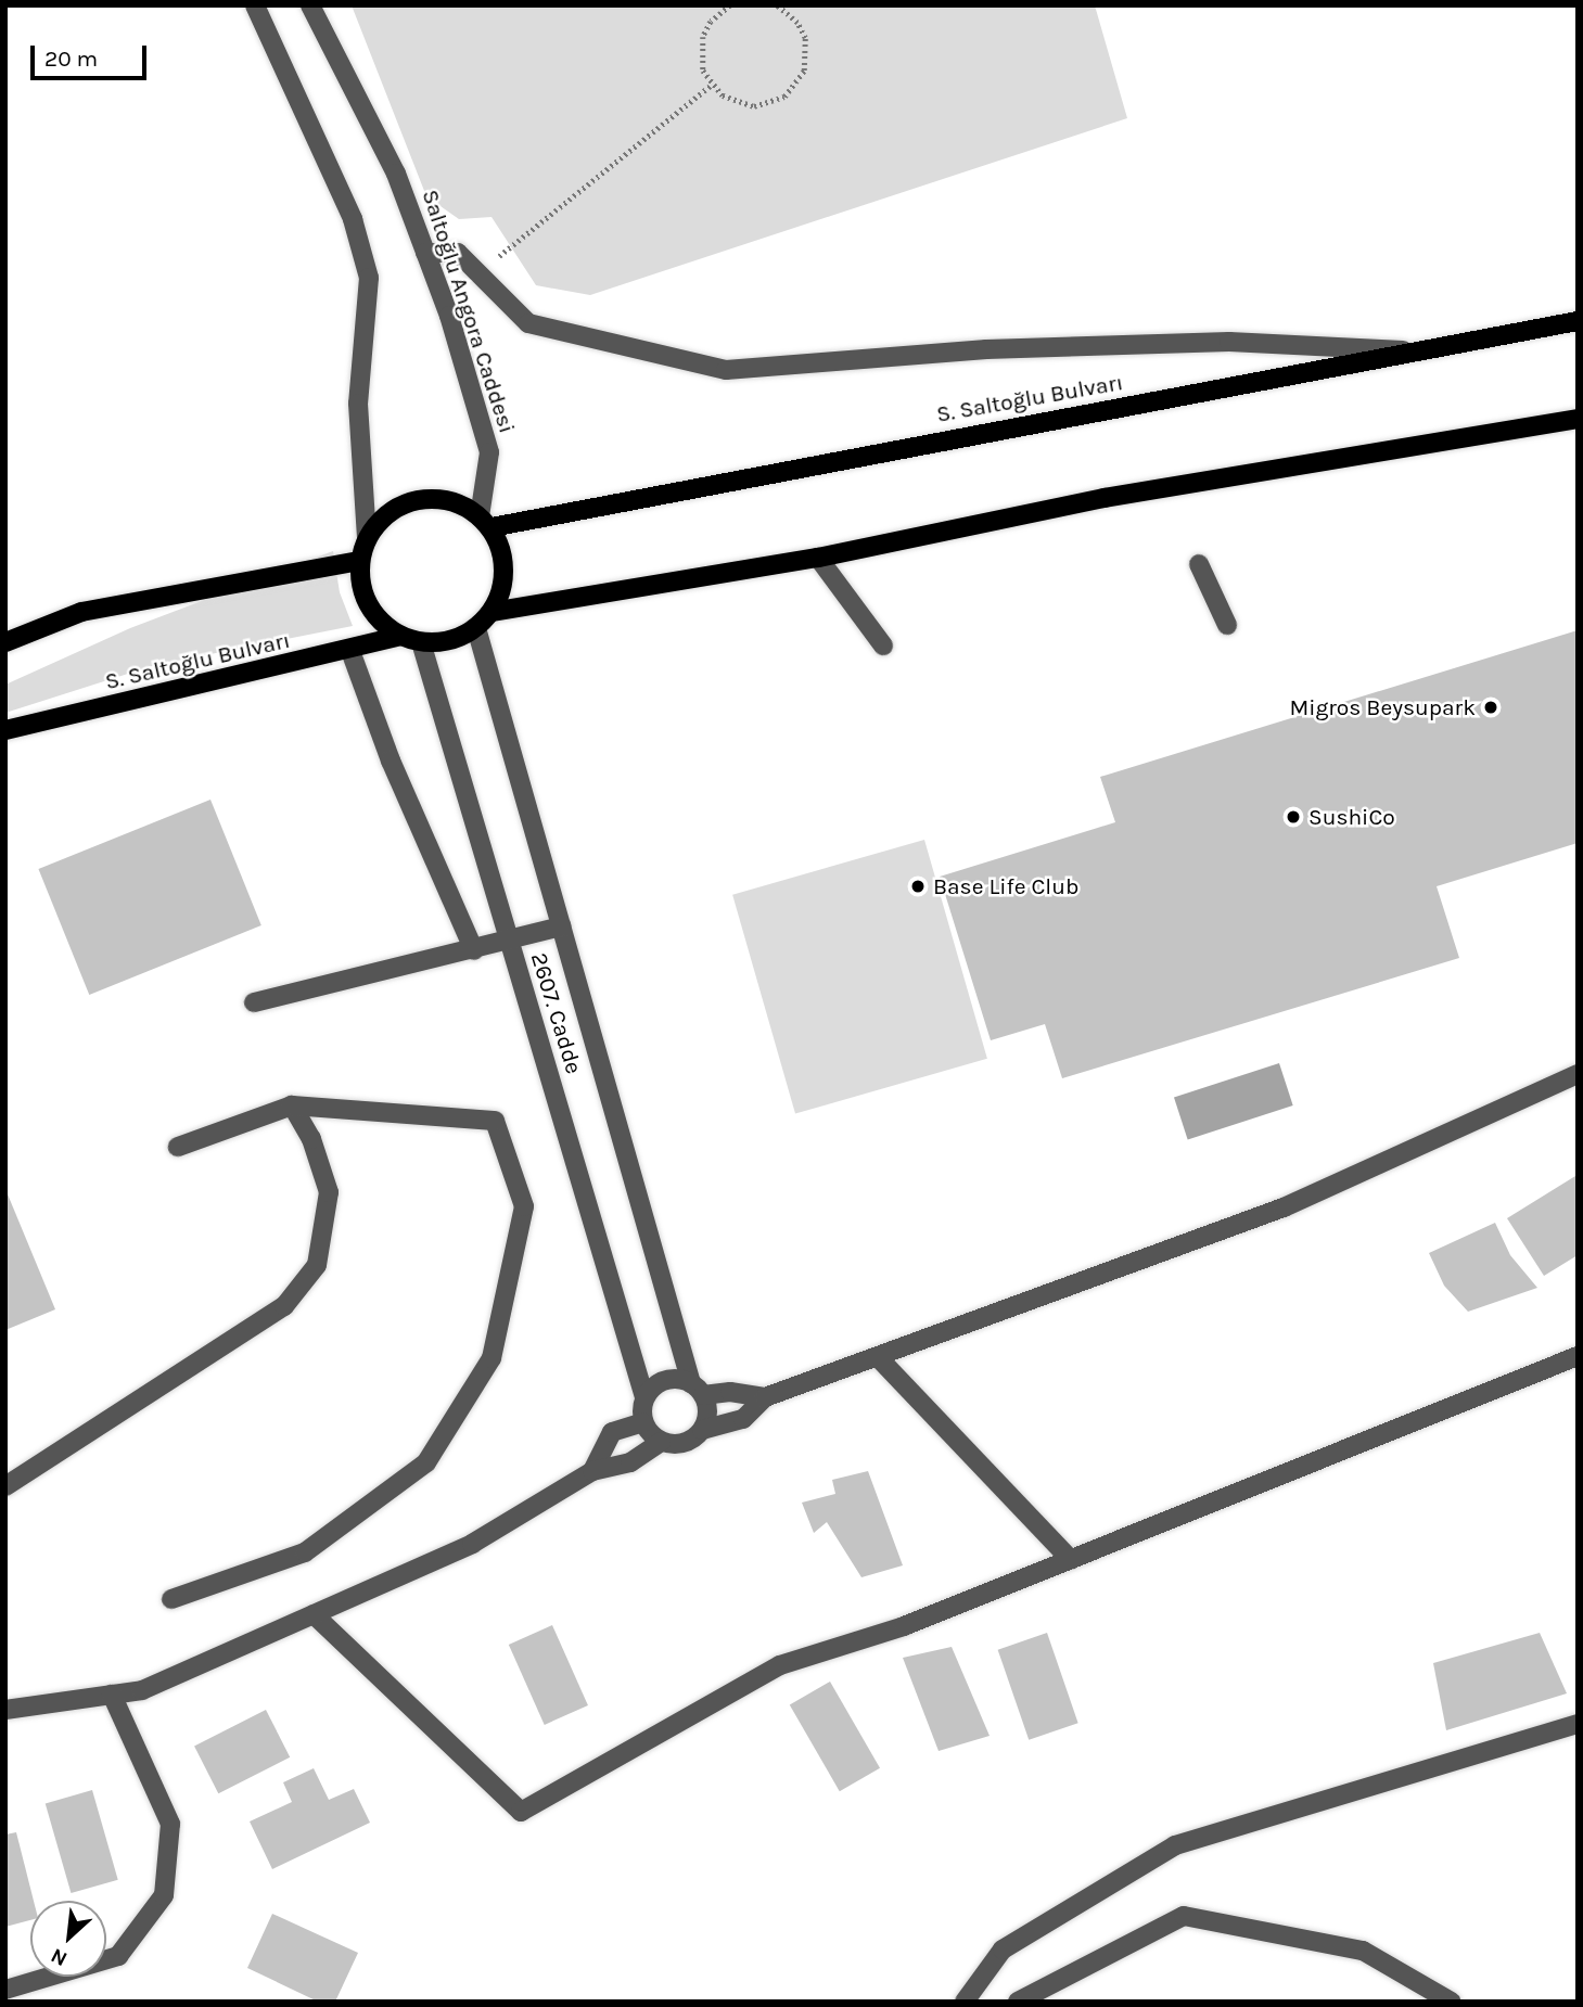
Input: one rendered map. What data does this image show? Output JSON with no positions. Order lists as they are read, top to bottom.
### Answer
{
  "streets": {
    "main road": ["S. Saltoğlu Bulvarı"],
    "street": ["Saltoğlu Angora Caddesi", "2607. Cadde"]
  },
  "crossings": [
    ["Saltoğlu Angora Caddesi", "S. Saltoğlu Bulvarı"],
    ["Saltoğlu Angora Caddesi", "2607. Cadde"],
    ["S. Saltoğlu Bulvarı", "2607. Cadde"]
  ],
  "places": ["Migros Beysupark", "SushiCo", "Base Life Club"],
  "scale_bar": "20 m",
  "north": "bottom left"
}
